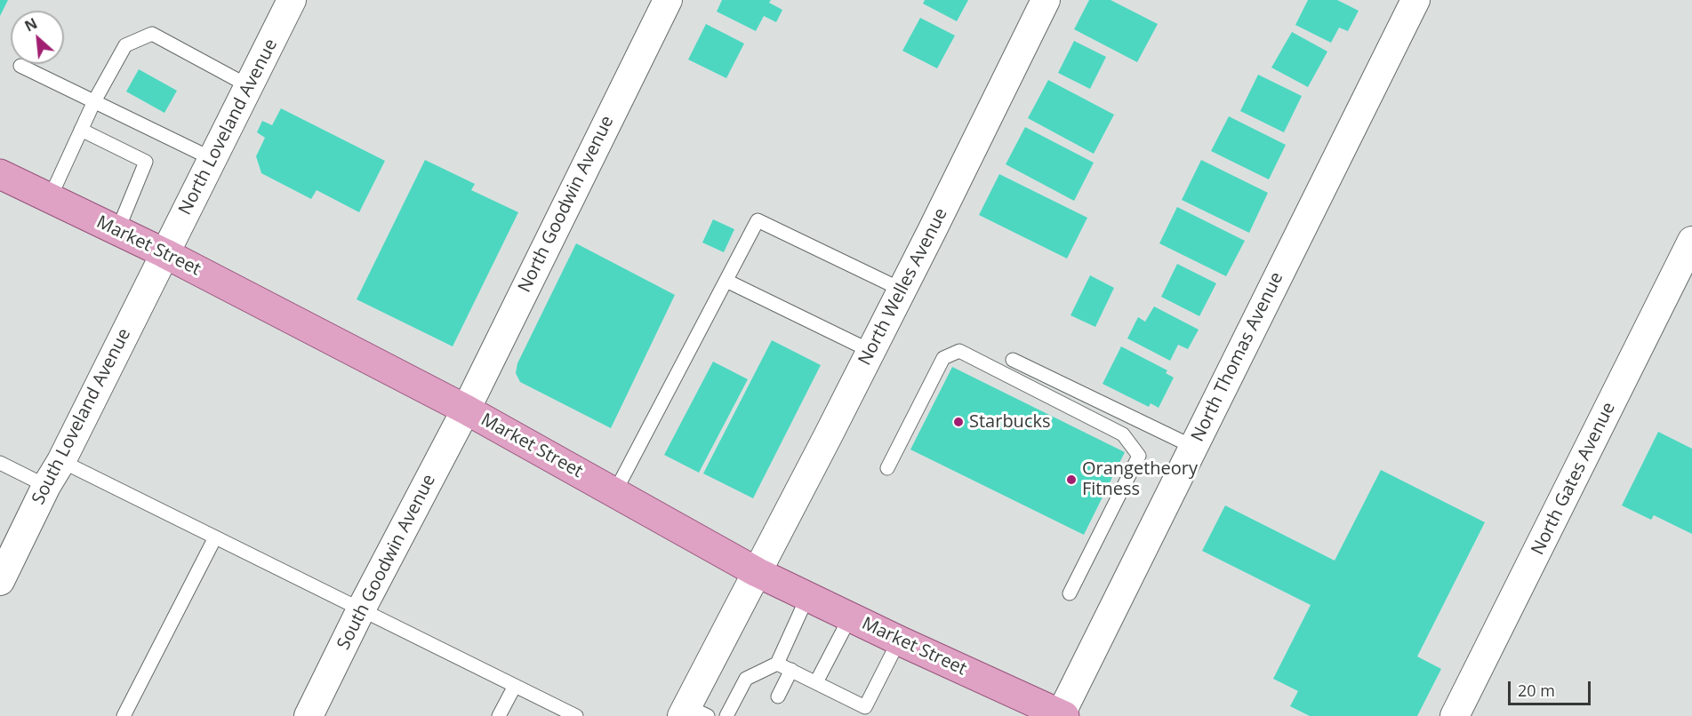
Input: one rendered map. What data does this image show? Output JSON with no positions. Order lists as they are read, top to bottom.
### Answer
{
  "streets": {
    "main road": ["Market Street"],
    "street": [
      "North Loveland Avenue",
      "North Goodwin Avenue",
      "North Welles Avenue",
      "North Thomas Avenue",
      "South Loveland Avenue",
      "North Gates Avenue",
      "South Goodwin Avenue"
    ]
  },
  "crossings": [
    ["North Loveland Avenue", "Market Street"],
    ["North Loveland Avenue", "South Loveland Avenue"],
    ["North Goodwin Avenue", "Market Street"],
    ["North Goodwin Avenue", "South Goodwin Avenue"],
    ["Market Street", "North Welles Avenue"],
    ["Market Street", "North Thomas Avenue"],
    ["Market Street", "South Loveland Avenue"],
    ["Market Street", "South Goodwin Avenue"]
  ],
  "places": ["Starbucks", "Orangetheory Fitness"],
  "scale_bar": "20 m",
  "north": "top left"
}
